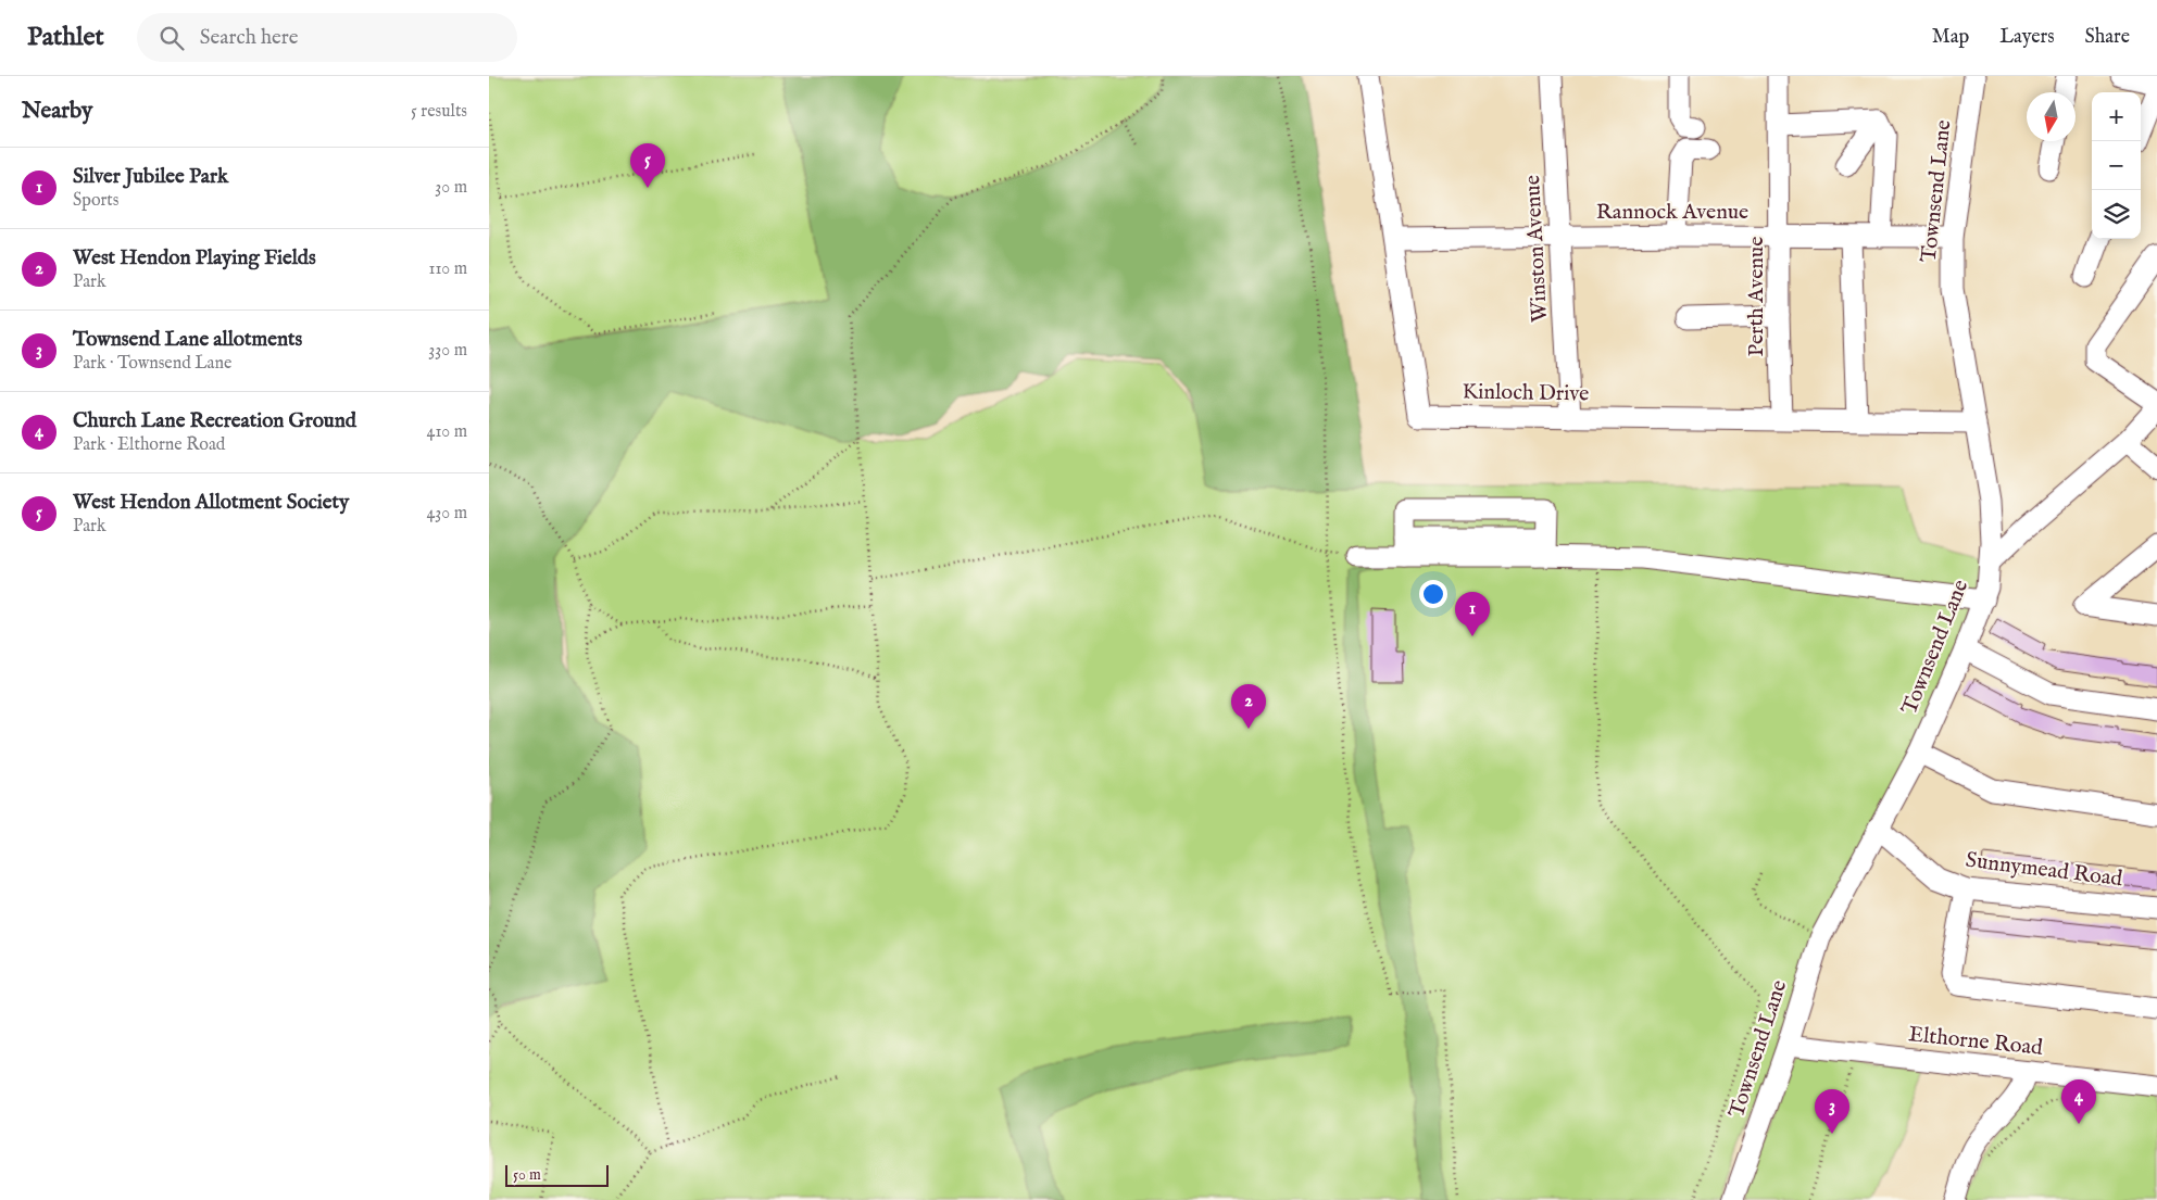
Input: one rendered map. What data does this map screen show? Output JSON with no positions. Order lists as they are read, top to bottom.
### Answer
{
  "streets": {
    "street": [
      "Townsend Lane",
      "Rannock Avenue",
      "Winston Avenue",
      "Perth Avenue",
      "Kinloch Drive",
      "Sunnymead Road",
      "Elthorne Road"
    ]
  },
  "crossings": [
    ["Townsend Lane", "Rannock Avenue"],
    ["Townsend Lane", "Kinloch Drive"],
    ["Townsend Lane", "Sunnymead Road"],
    ["Townsend Lane", "Elthorne Road"],
    ["Rannock Avenue", "Winston Avenue"],
    ["Rannock Avenue", "Perth Avenue"],
    ["Rannock Avenue", "Kinloch Drive"],
    ["Winston Avenue", "Kinloch Drive"],
    ["Perth Avenue", "Kinloch Drive"]
  ],
  "scale_bar": "50 m",
  "north": "bottom",
  "page": {
    "header": "Pathlet",
    "search": "Search here",
    "nav": ["Map", "Layers", "Share"],
    "heading": ["Nearby", "5 results"],
    "map_buttons": ["+", "−"],
    "pins": [
      "5",
      "1",
      "2",
      "4",
      "3"
    ],
    "list": [
      {
        "mark": "1",
        "name": "Silver Jubilee Park",
        "note": "Sports",
        "value": "30 m"
      },
      {
        "mark": "2",
        "name": "West Hendon Playing Fields",
        "note": "Park",
        "value": "110 m"
      },
      {
        "mark": "3",
        "name": "Townsend Lane allotments",
        "note": "Park · Townsend Lane",
        "value": "330 m"
      },
      {
        "mark": "4",
        "name": "Church Lane Recreation Ground",
        "note": "Park · Elthorne Road",
        "value": "410 m"
      },
      {
        "mark": "5",
        "name": "West Hendon Allotment Society",
        "note": "Park",
        "value": "430 m"
      }
    ],
    "scale": "50 m"
  }
}
